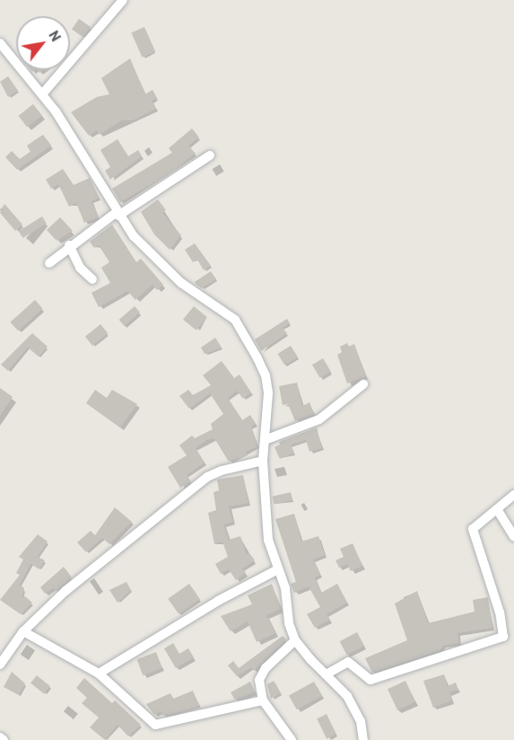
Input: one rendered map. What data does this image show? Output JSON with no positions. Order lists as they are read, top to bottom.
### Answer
{
  "north": "top right"
}
